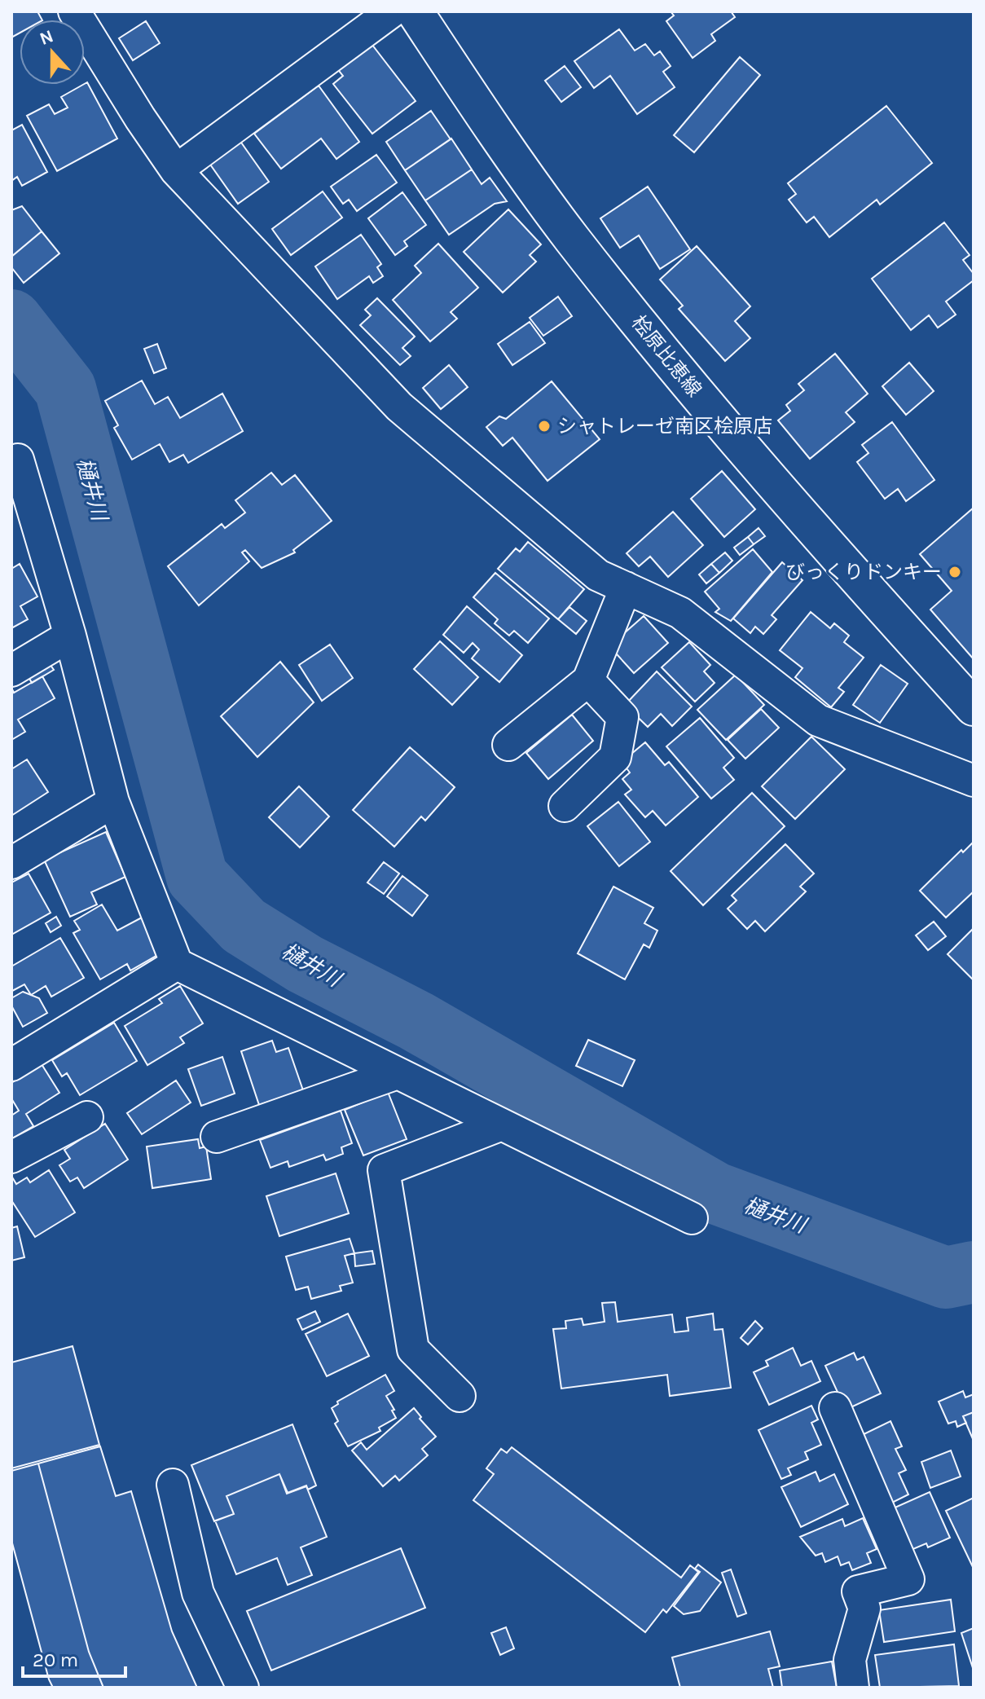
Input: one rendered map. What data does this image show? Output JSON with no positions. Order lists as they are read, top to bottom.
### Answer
{
  "streets": {
    "main road": ["桧原比恵線"]
  },
  "water": ["樋井川"],
  "places": ["シャトレーゼ南区桧原店", "びっくりドンキー"],
  "scale_bar": "20 m",
  "north": "top"
}
